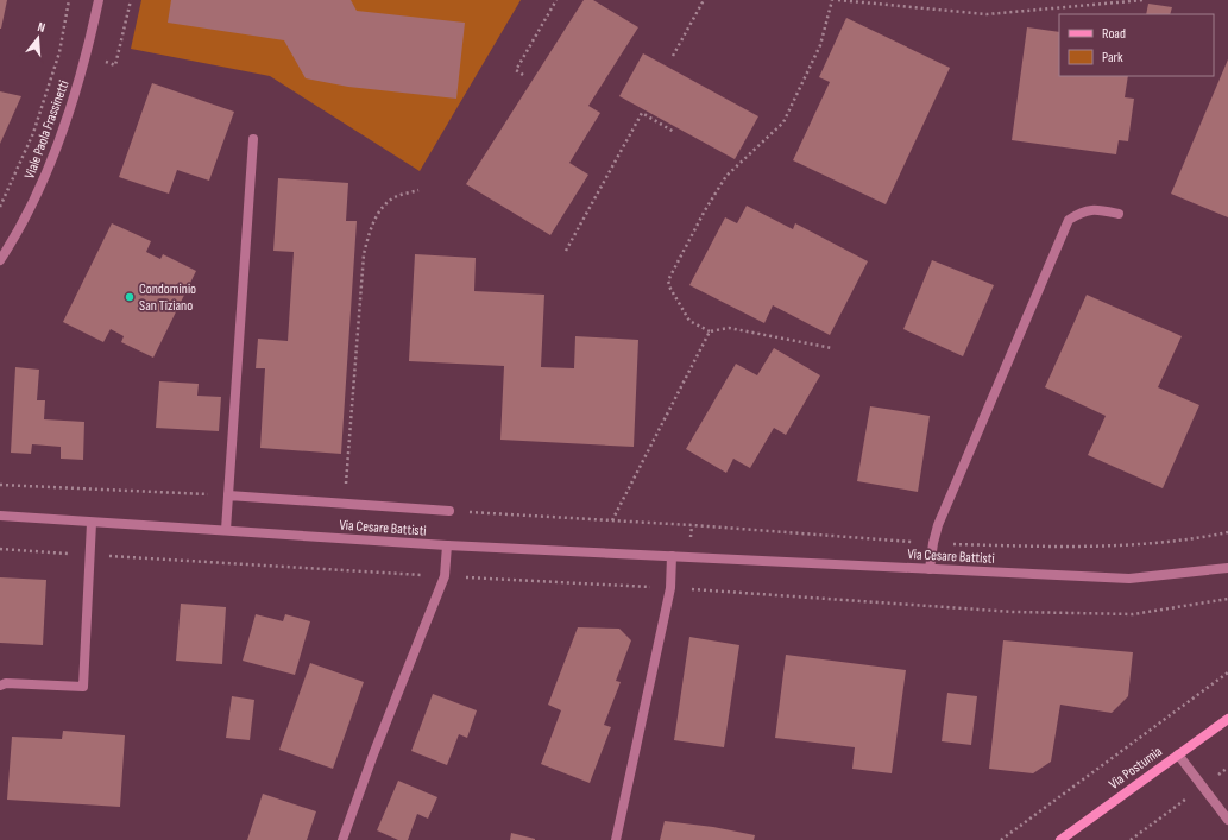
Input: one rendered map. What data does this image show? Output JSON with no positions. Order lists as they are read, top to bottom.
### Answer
{
  "streets": {
    "main road": ["Via Postumia"],
    "street": ["Viale Paola Frassinetti", "Via Cesare Battisti"]
  },
  "places": ["Condominio San Tiziano"],
  "legend": ["Road", "Park"],
  "north": "top"
}
